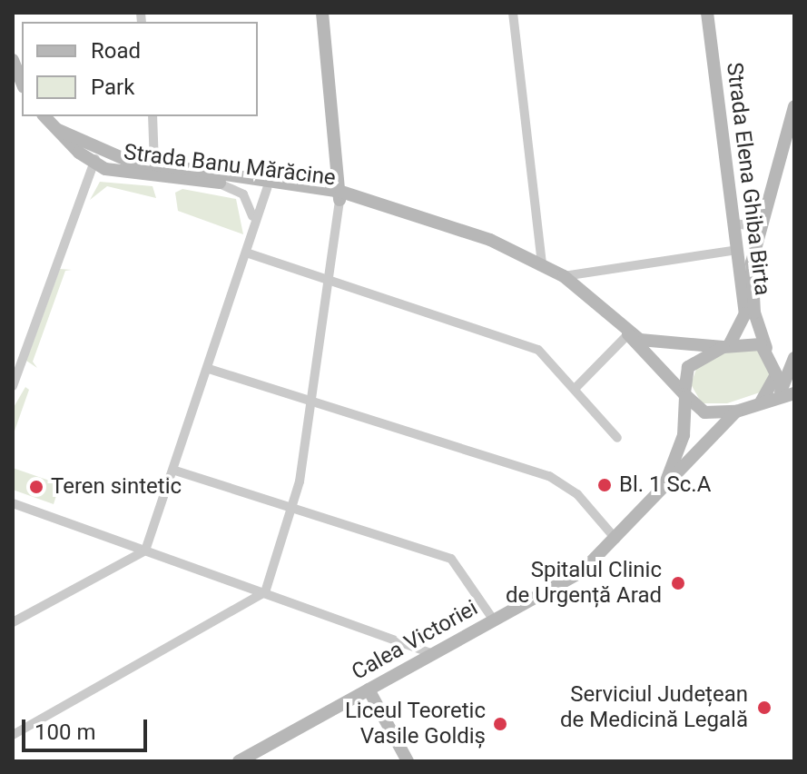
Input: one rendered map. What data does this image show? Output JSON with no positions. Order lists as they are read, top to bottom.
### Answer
{
  "streets": {
    "main road": ["Strada Banu Mărăcine", "Strada Elena Ghiba Birta", "Calea Victoriei"]
  },
  "crossings": [
    ["Strada Banu Mărăcine", "Strada Elena Ghiba Birta"],
    ["Strada Banu Mărăcine", "Calea Victoriei"],
    ["Strada Elena Ghiba Birta", "Calea Victoriei"]
  ],
  "places": [
    "Bl. 1 Sc.A",
    "Teren sintetic",
    "Spitalul Clinic de Urgență Arad",
    "Serviciul Județean de Medicină Legală",
    "Liceul Teoretic Vasile Goldiș"
  ],
  "legend": ["Road", "Park"],
  "scale_bar": "100 m"
}
